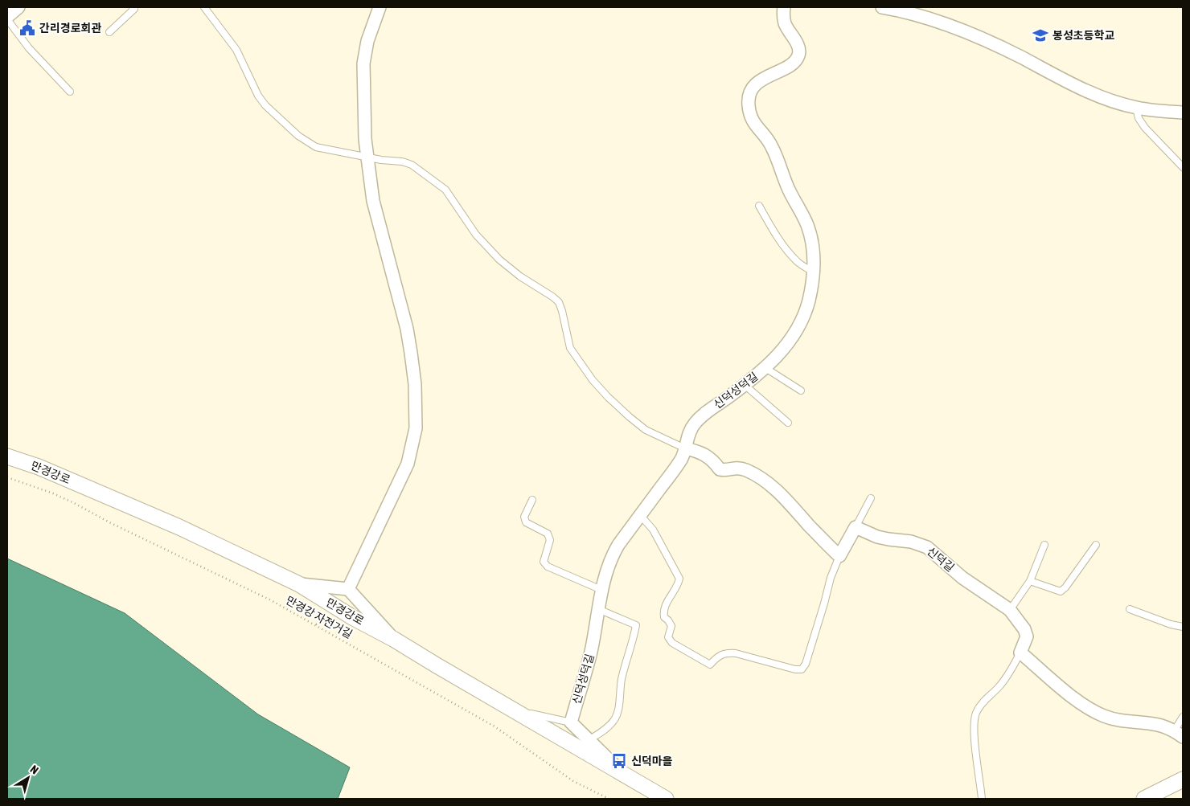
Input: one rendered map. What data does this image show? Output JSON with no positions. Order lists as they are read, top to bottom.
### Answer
{
  "streets": {
    "street": ["신덕성덕길", "만경강로", "신덕길"],
    "path": ["만경강 자전거길"]
  },
  "places": {
    "public building": ["간리경로회관"],
    "school or university": ["봉성초등학교"],
    "bus stop": ["신덕마을"]
  },
  "north": "top right"
}
